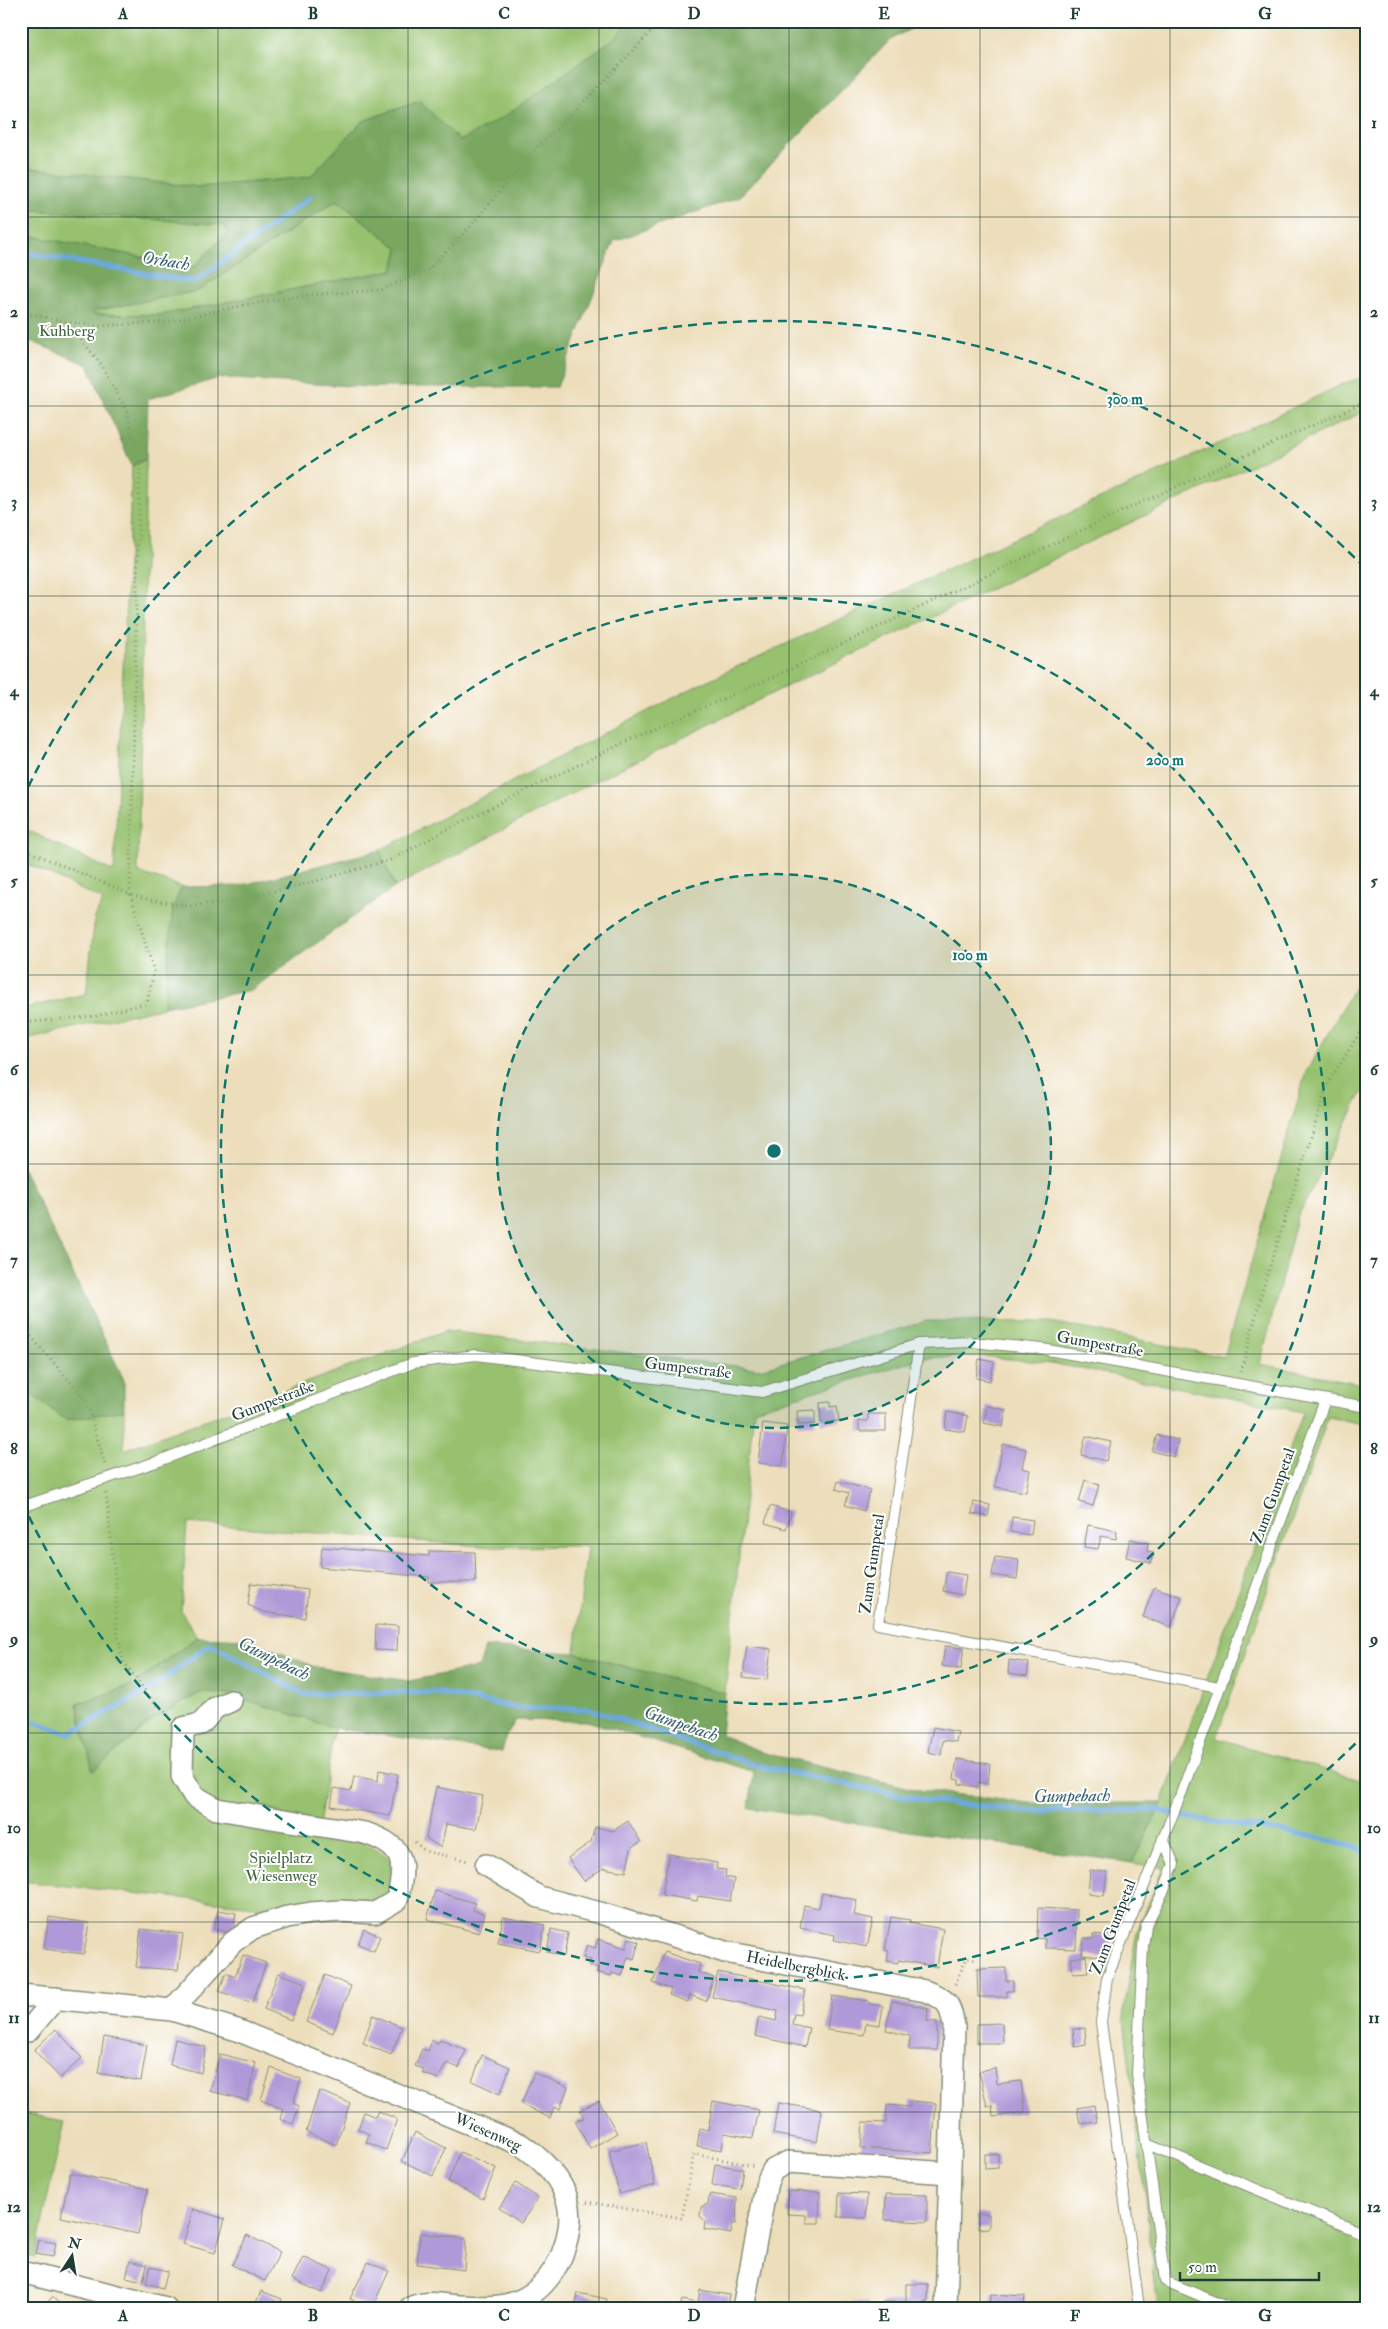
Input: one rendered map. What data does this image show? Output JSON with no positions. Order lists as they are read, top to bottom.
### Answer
{
  "streets": {
    "street": ["Heidelbergblick", "Wiesenweg"],
    "lane": ["Gumpestraße", "Zum Gumpetal"]
  },
  "crossings": [
    ["Gumpestraße", "Zum Gumpetal"]
  ],
  "water": ["Orbach", "Gumpebach"],
  "parks": ["Kuhberg", "Spielplatz Wiesenweg"],
  "scale_bar": "50 m",
  "north": "top",
  "grid": {
    "columns": [
      "A",
      "B",
      "C",
      "D",
      "E",
      "F",
      "G"
    ],
    "rows": [
      "1",
      "2",
      "3",
      "4",
      "5",
      "6",
      "7",
      "8",
      "9",
      "10",
      "11",
      "12"
    ]
  },
  "rings": ["300 m", "200 m", "100 m"]
}
